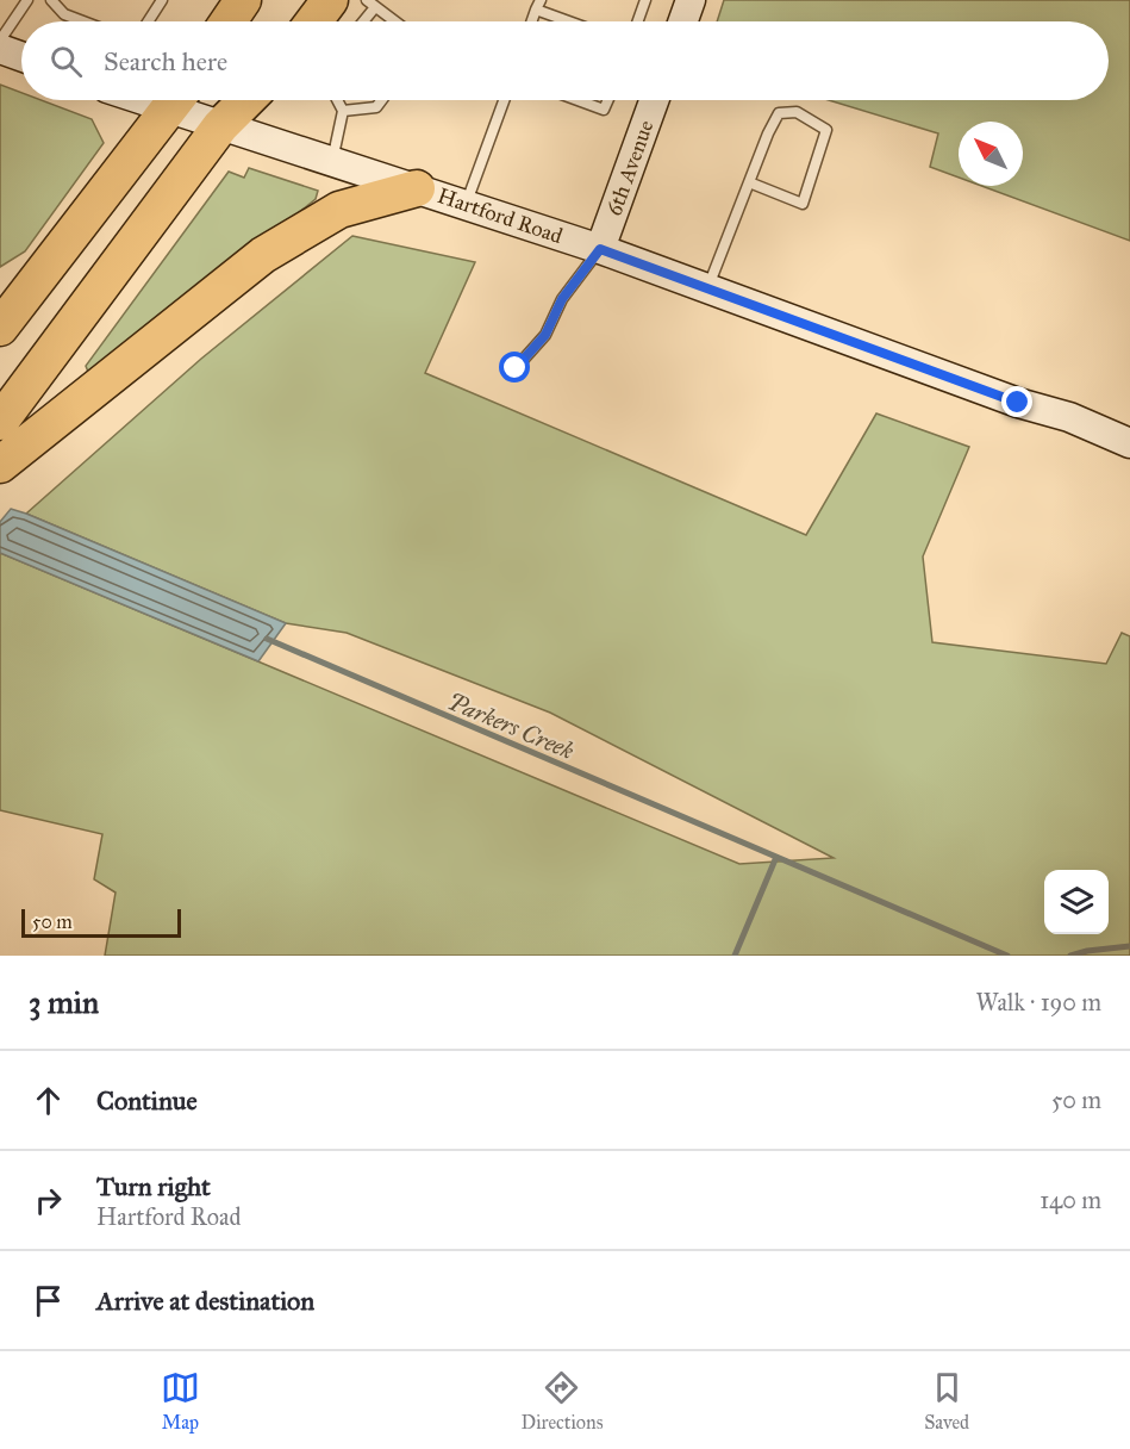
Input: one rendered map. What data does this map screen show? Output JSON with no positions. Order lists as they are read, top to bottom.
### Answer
{
  "streets": {
    "street": ["6th Avenue", "Hartford Road"]
  },
  "crossings": [
    ["6th Avenue", "Hartford Road"]
  ],
  "water": ["Parkers Creek"],
  "scale_bar": "50 m",
  "north": "top left",
  "page": {
    "search": "Search here",
    "scale": "50 m",
    "heading": ["3 min", "Walk · 190 m"],
    "list": [
      ["Continue", "50 m"],
      ["Turn right", "Hartford Road", "140 m"],
      "Arrive at destination"
    ],
    "nav": ["Map", "Directions", "Saved"]
  }
}
